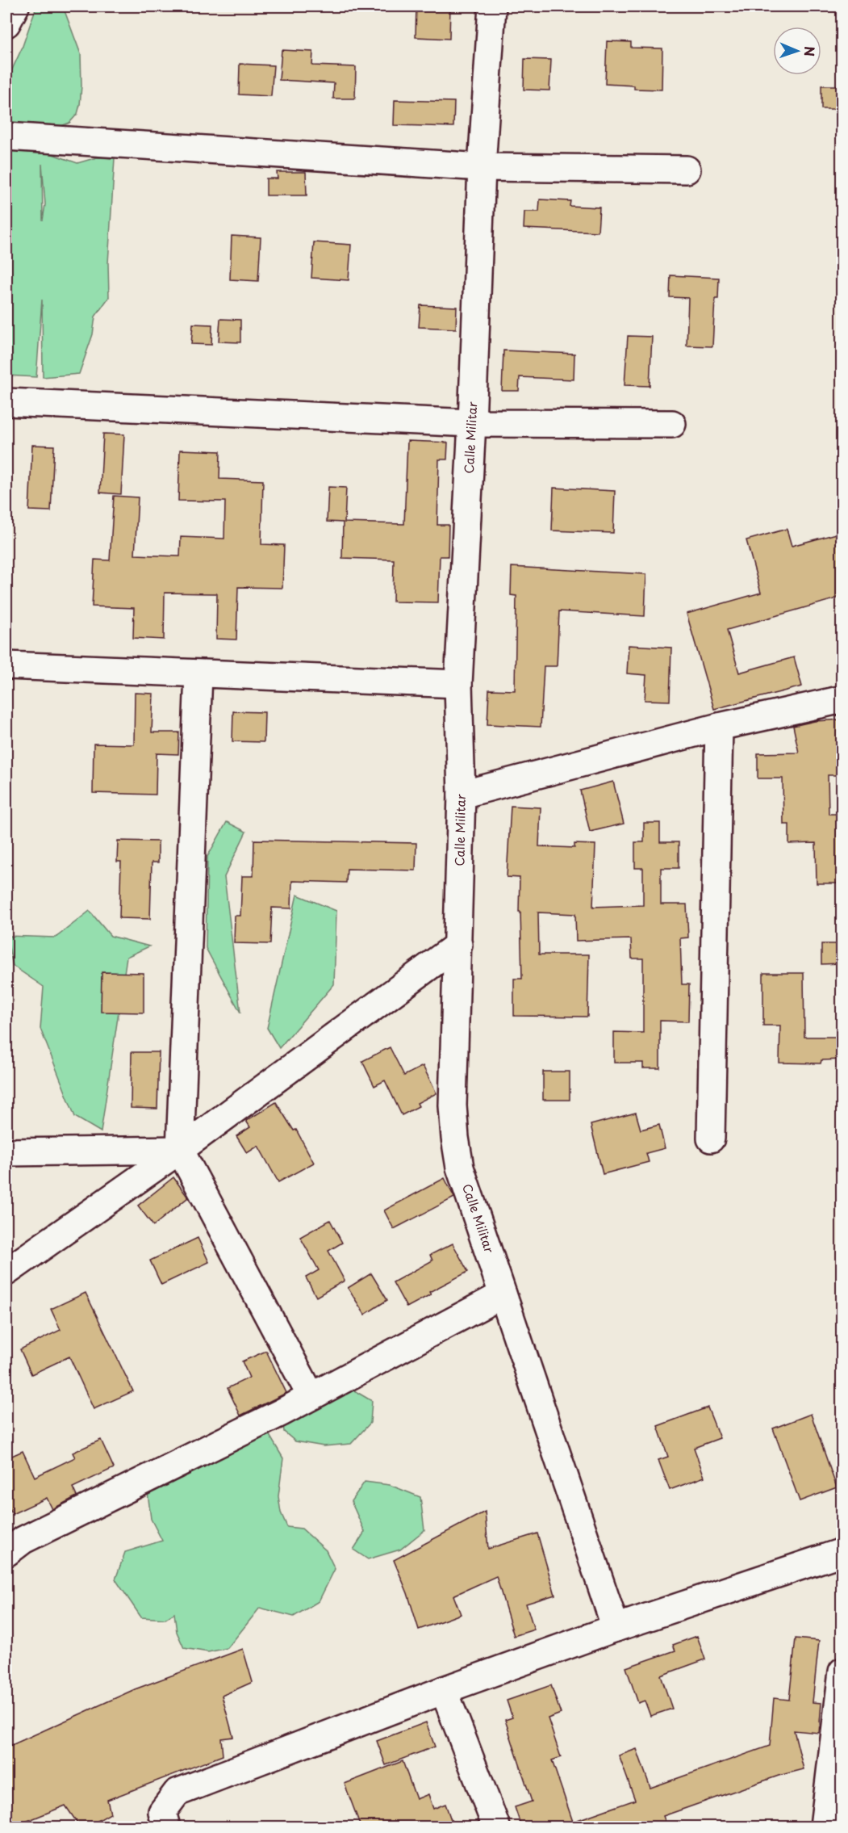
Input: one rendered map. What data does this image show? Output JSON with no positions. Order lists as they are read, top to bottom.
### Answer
{
  "streets": {
    "street": ["Calle Militar"]
  },
  "north": "right"
}
